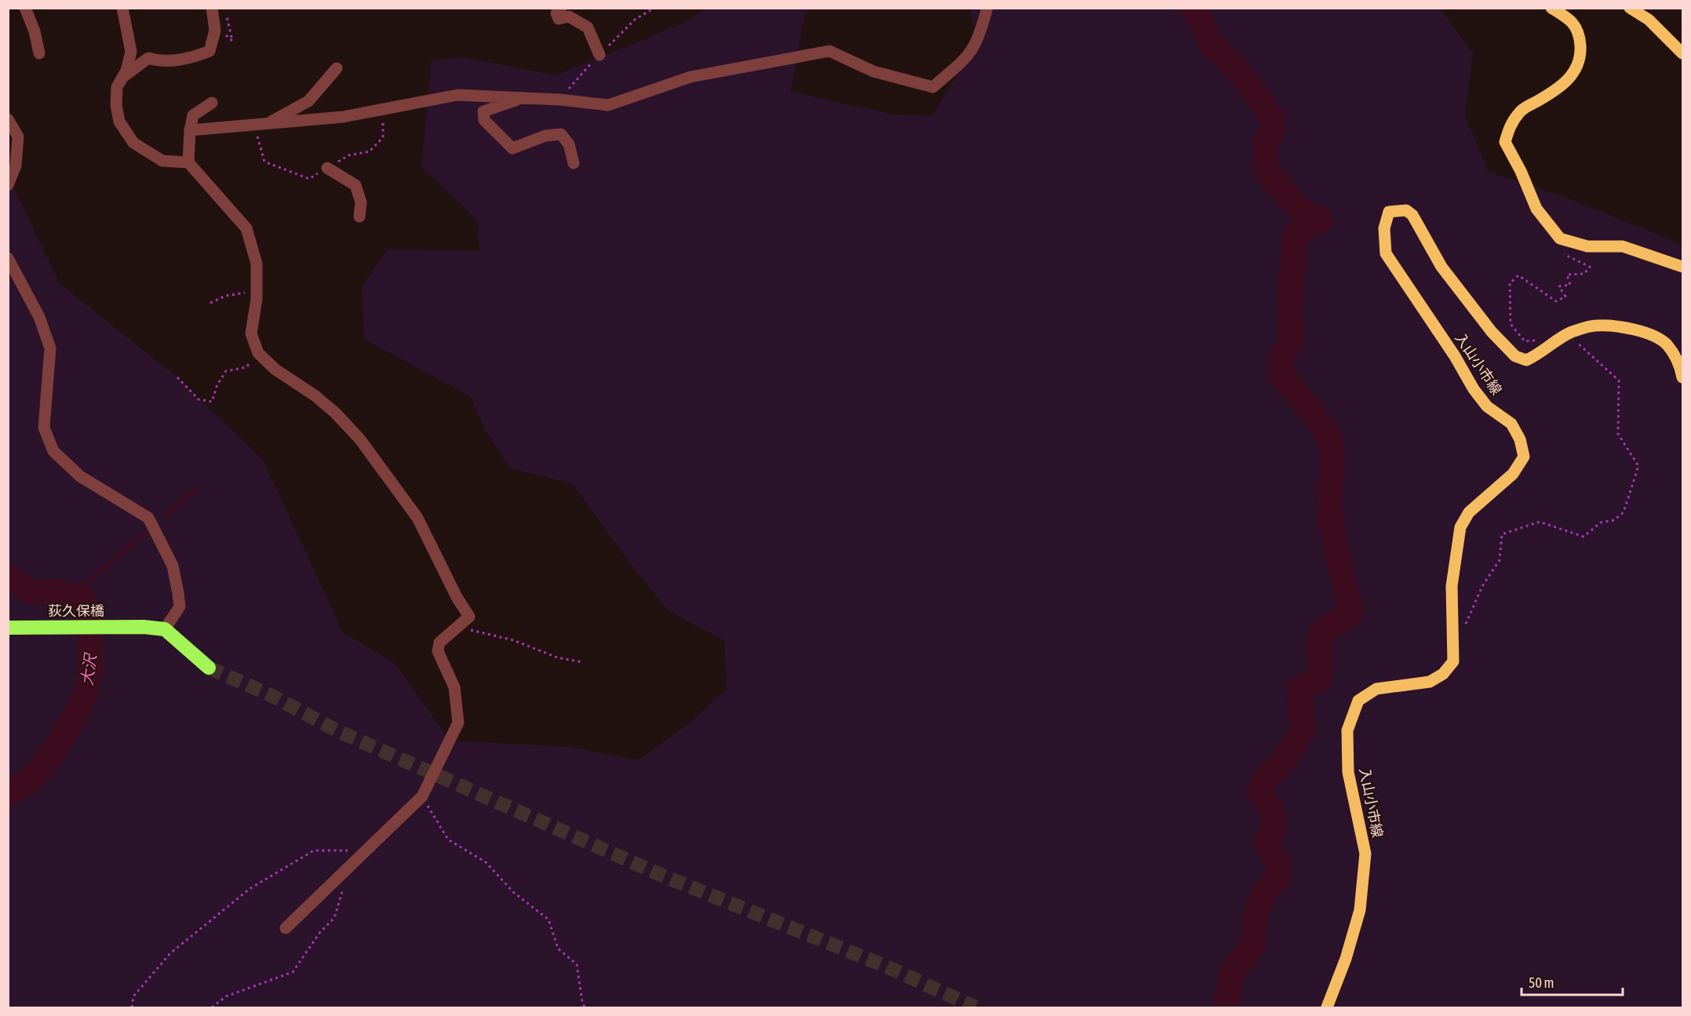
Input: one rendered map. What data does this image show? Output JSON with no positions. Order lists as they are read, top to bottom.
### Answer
{
  "streets": {
    "highway": ["荻久保橋"],
    "main road": ["入山小市線"]
  },
  "water": ["大沢"],
  "scale_bar": "50 m"
}
